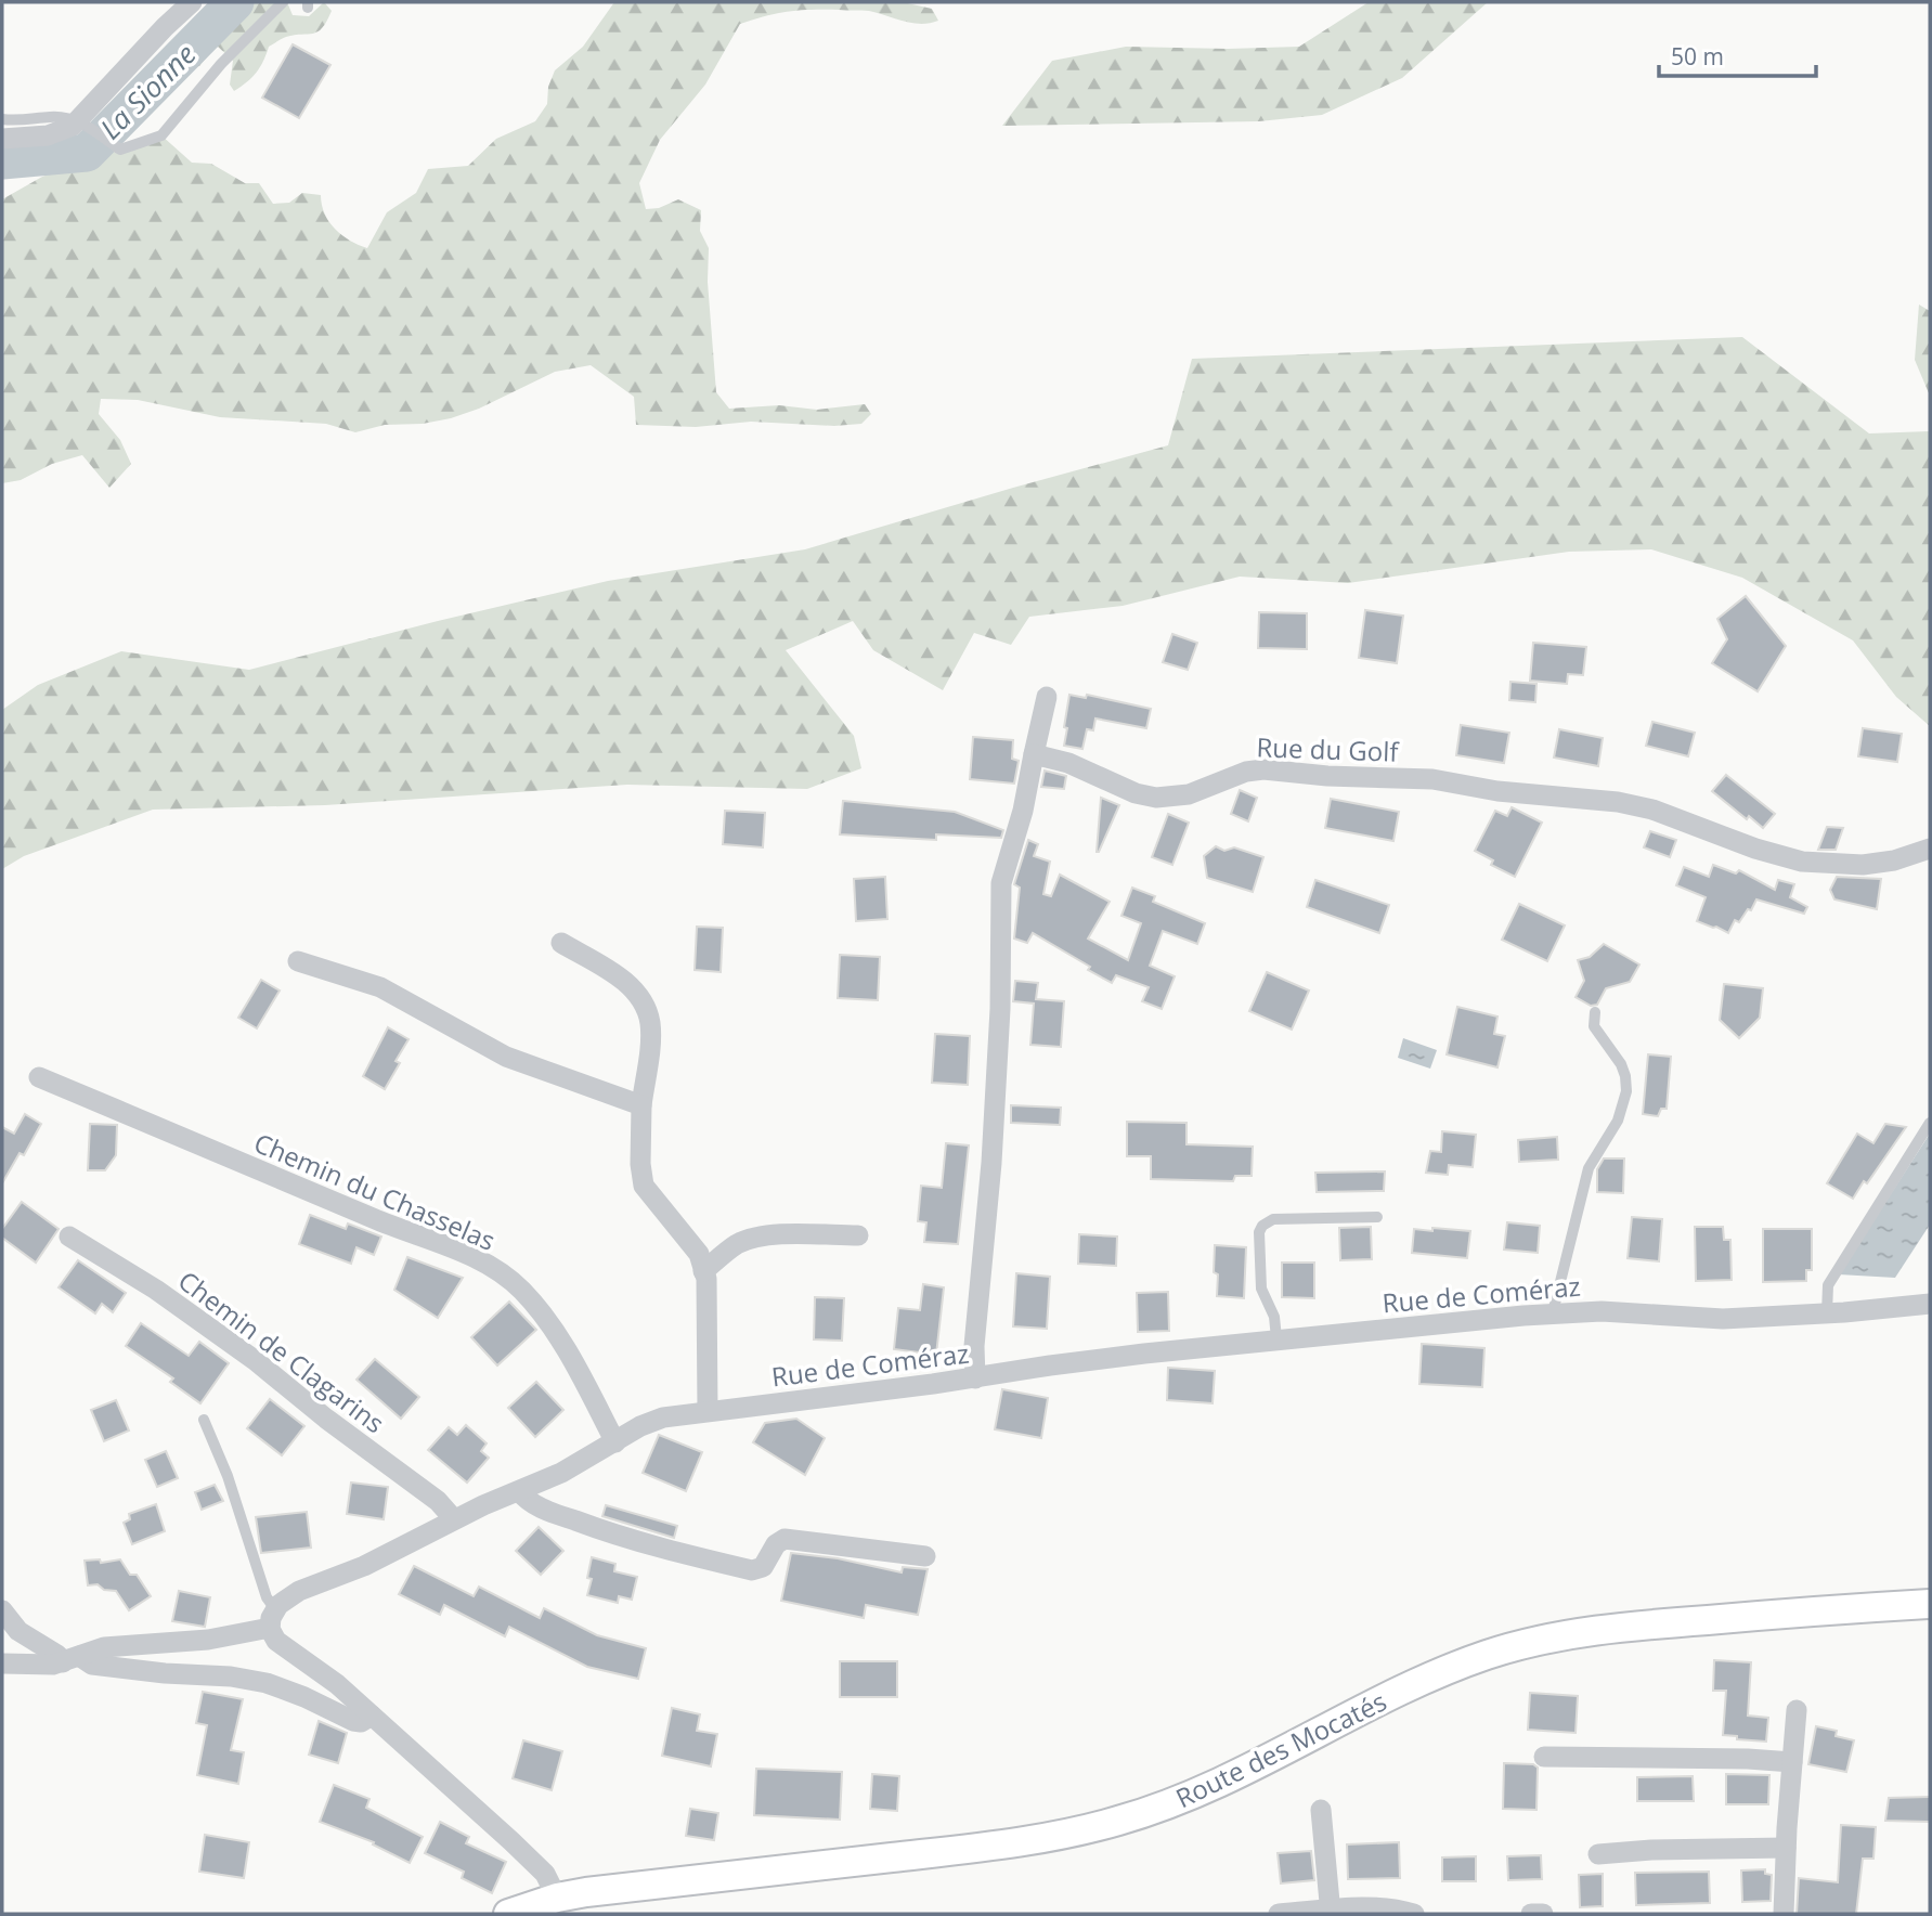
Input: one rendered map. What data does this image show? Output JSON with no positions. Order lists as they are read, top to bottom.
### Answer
{
  "streets": {
    "street": [
      "Rue du Golf",
      "Chemin du Chasselas",
      "Rue de Coméraz",
      "Chemin de Clagarins",
      "Route des Mocatés"
    ]
  },
  "crossings": [
    ["Chemin du Chasselas", "Rue de Coméraz"],
    ["Rue de Coméraz", "Chemin de Clagarins"]
  ],
  "water": ["La Sionne"],
  "scale_bar": "50 m"
}
